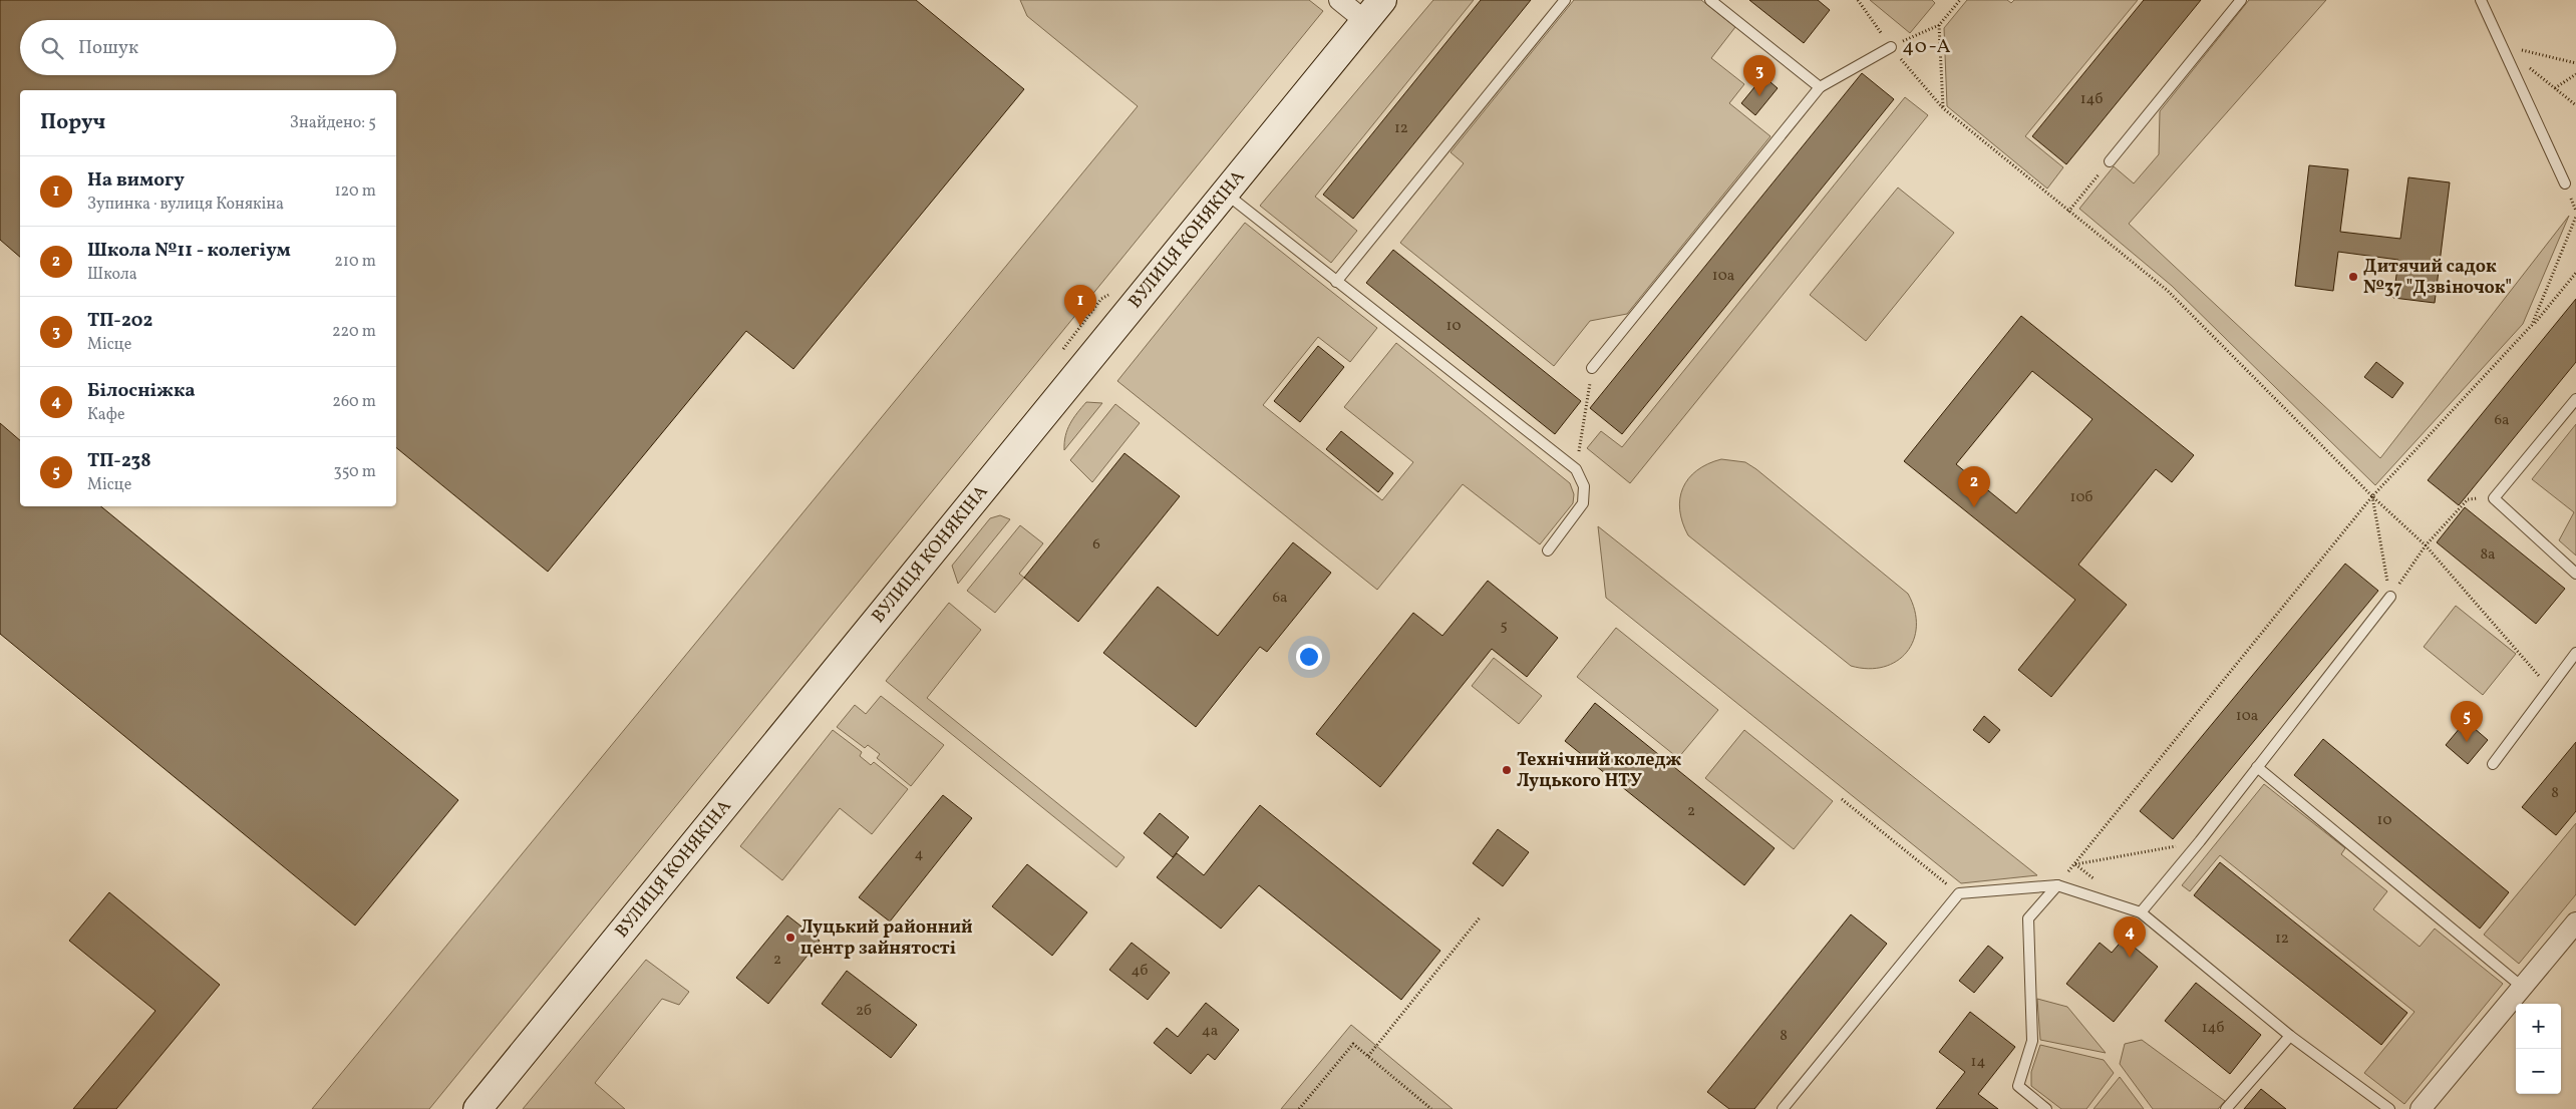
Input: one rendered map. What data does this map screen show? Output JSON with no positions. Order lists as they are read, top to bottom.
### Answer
{
  "streets": {
    "street": ["ВУЛИЦЯ КОНЯКІНА"]
  },
  "districts": ["40-А"],
  "places": ["Дитячий садок №37 \"Дзвіночок\"", "Технічний коледж Луцького НТУ", "Луцький районний центр зайнятості"],
  "house_numbers": [
    "14б",
    "12",
    "10а",
    "10",
    "6а",
    "10б",
    "6",
    "8а",
    "6а",
    "5",
    "10а",
    "8",
    "2",
    "10",
    "4",
    "12",
    "2",
    "4б",
    "2б",
    "14б",
    "4а",
    "8",
    "14"
  ],
  "page": {
    "search": "Пошук",
    "pins": [
      "3",
      "1",
      "2",
      "5",
      "4"
    ],
    "heading": ["Поруч", "Знайдено: 5"],
    "list": [
      {
        "mark": "1",
        "name": "На вимогу",
        "note": "Зупинка · вулиця Конякіна",
        "value": "120 m"
      },
      {
        "mark": "2",
        "name": "Школа №11 - колегіум",
        "note": "Школа",
        "value": "210 m"
      },
      {
        "mark": "3",
        "name": "ТП-202",
        "note": "Місце",
        "value": "220 m"
      },
      {
        "mark": "4",
        "name": "Білосніжка",
        "note": "Кафе",
        "value": "260 m"
      },
      {
        "mark": "5",
        "name": "ТП-238",
        "note": "Місце",
        "value": "350 m"
      }
    ],
    "map_buttons": ["+", "−"]
  }
}
